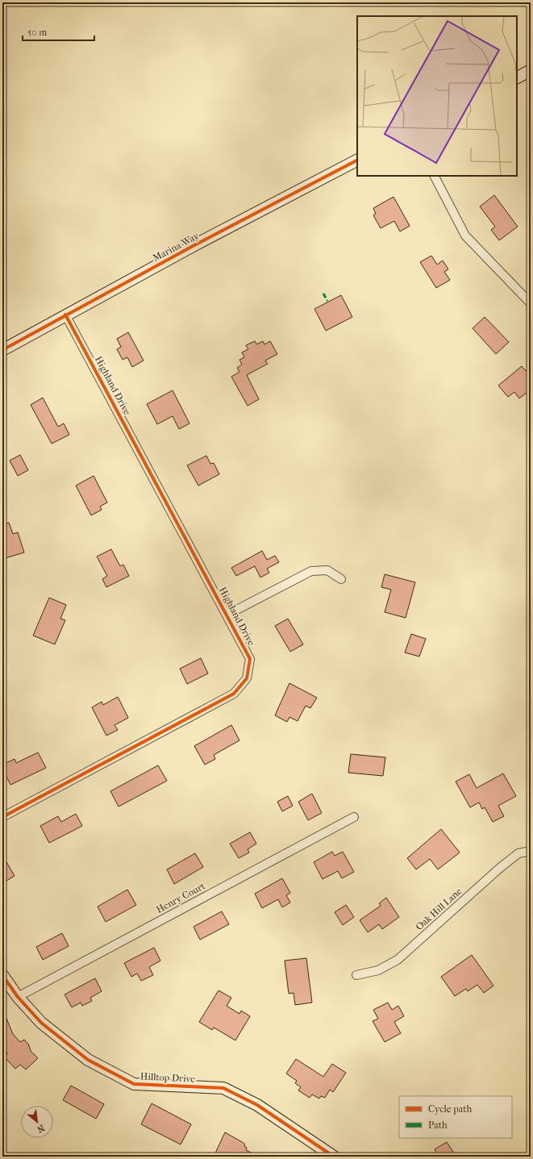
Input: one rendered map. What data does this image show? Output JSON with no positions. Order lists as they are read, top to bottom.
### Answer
{
  "streets": {
    "street": [
      "Marina Way",
      "Highland Drive",
      "Henry Court",
      "Oak Hill Lane",
      "Hilltop Drive"
    ]
  },
  "crossings": [
    ["Marina Way", "Highland Drive"],
    ["Henry Court", "Hilltop Drive"]
  ],
  "legend": ["Cycle path", "Path"],
  "scale_bar": "50 m",
  "north": "bottom right"
}
